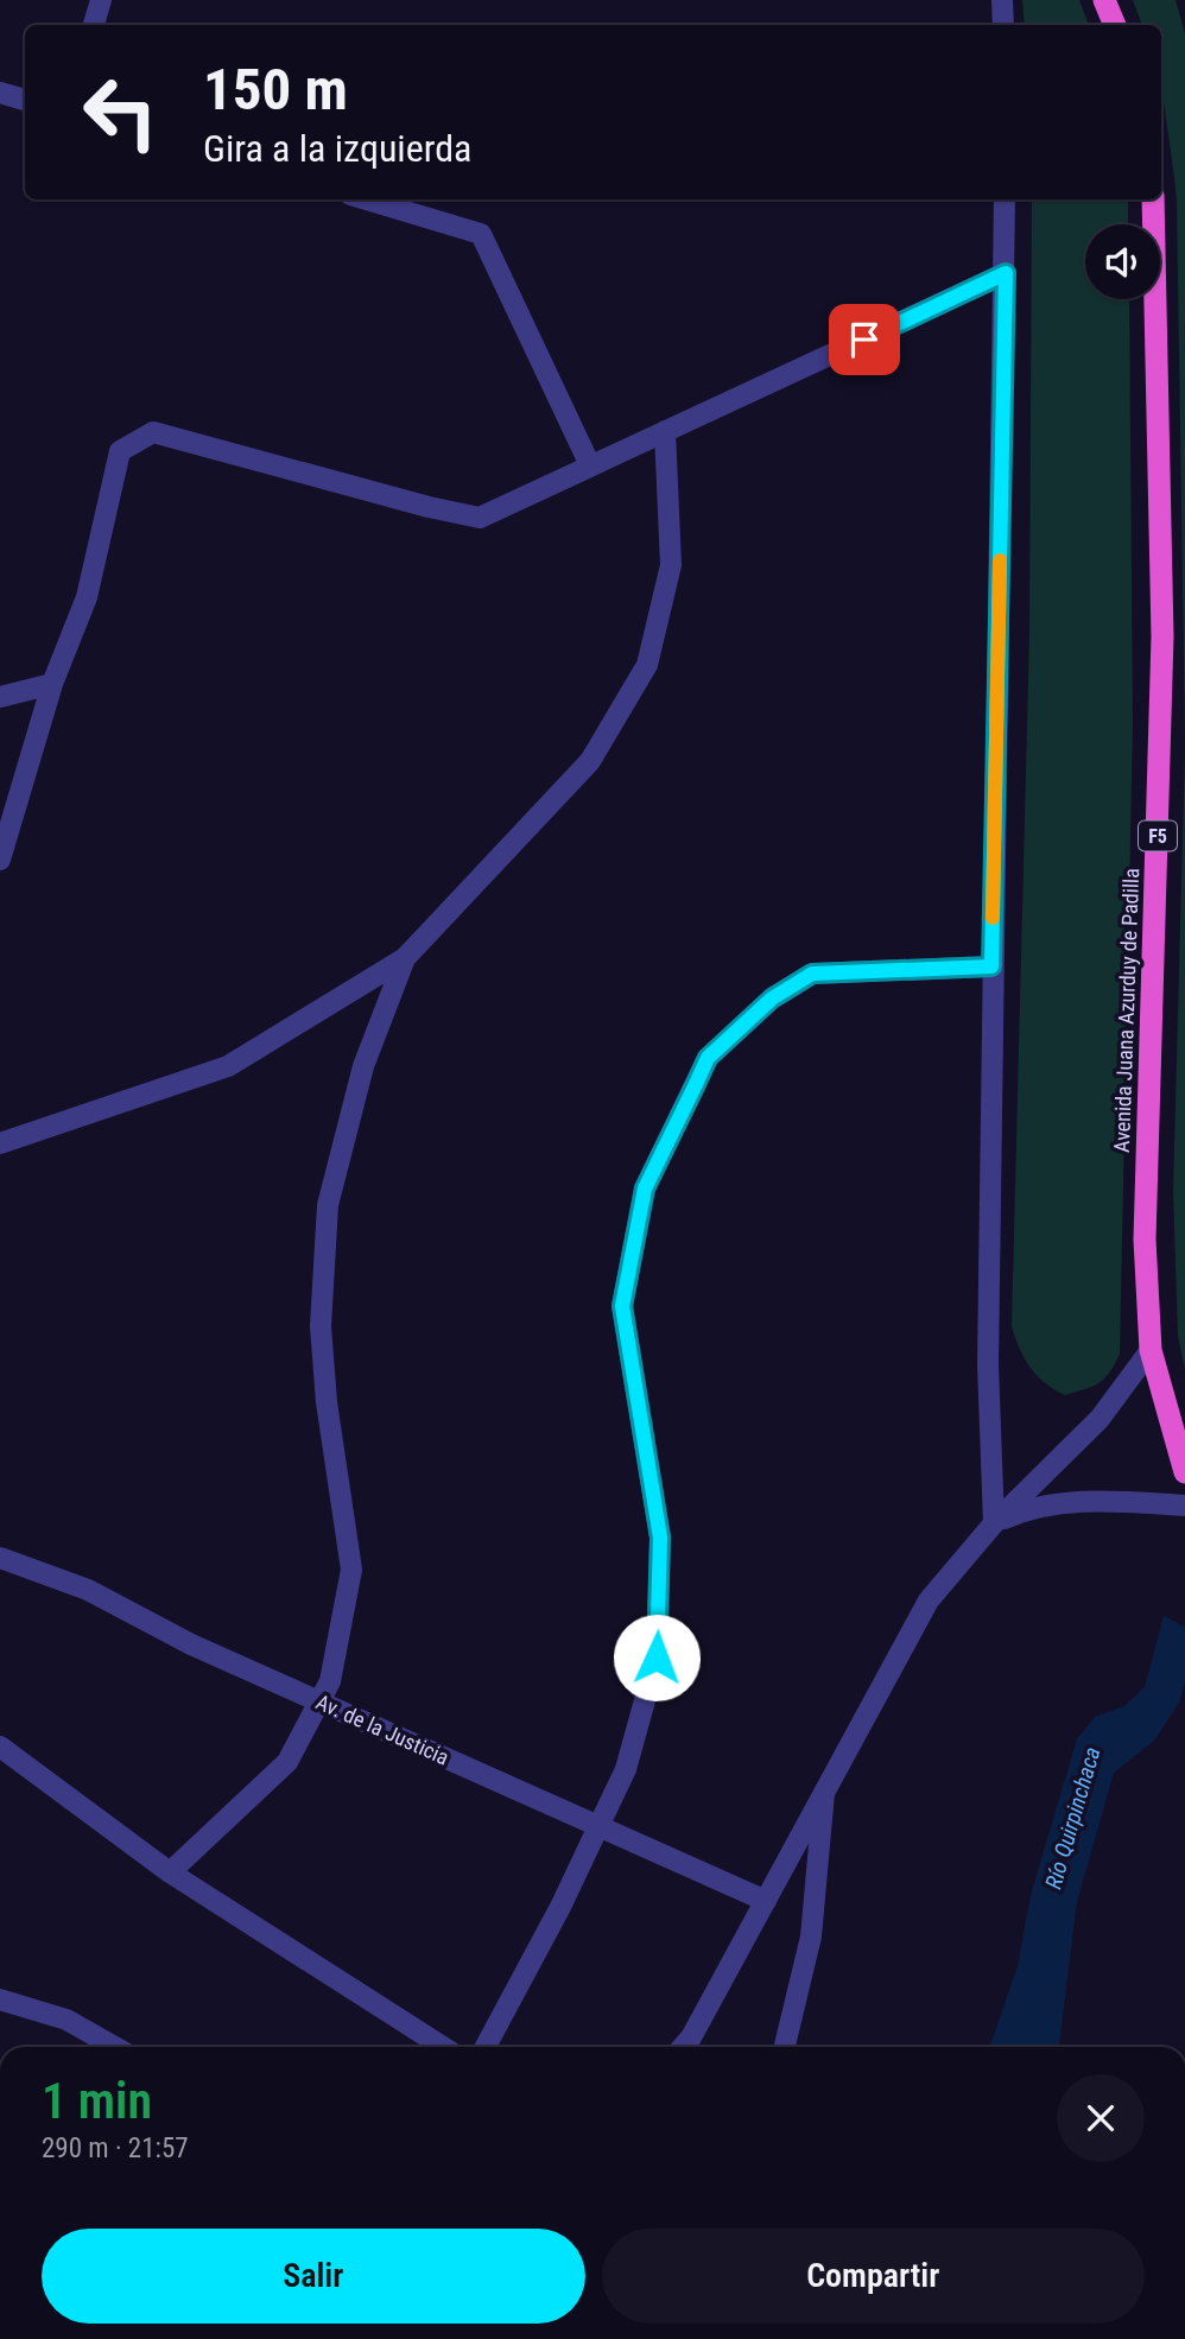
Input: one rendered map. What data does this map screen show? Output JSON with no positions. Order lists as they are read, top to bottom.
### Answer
{
  "streets": {
    "highway": ["F5", "Avenida Juana Azurduy de Padilla"],
    "street": ["Av. de la Justicia"]
  },
  "water": ["Río Quirpinchaca"],
  "page": {
    "turn": ["150 m", "Gira a la izquierda"],
    "heading": ["1 min", "290 m · 21:57"],
    "buttons": ["Salir", "Compartir"]
  }
}
